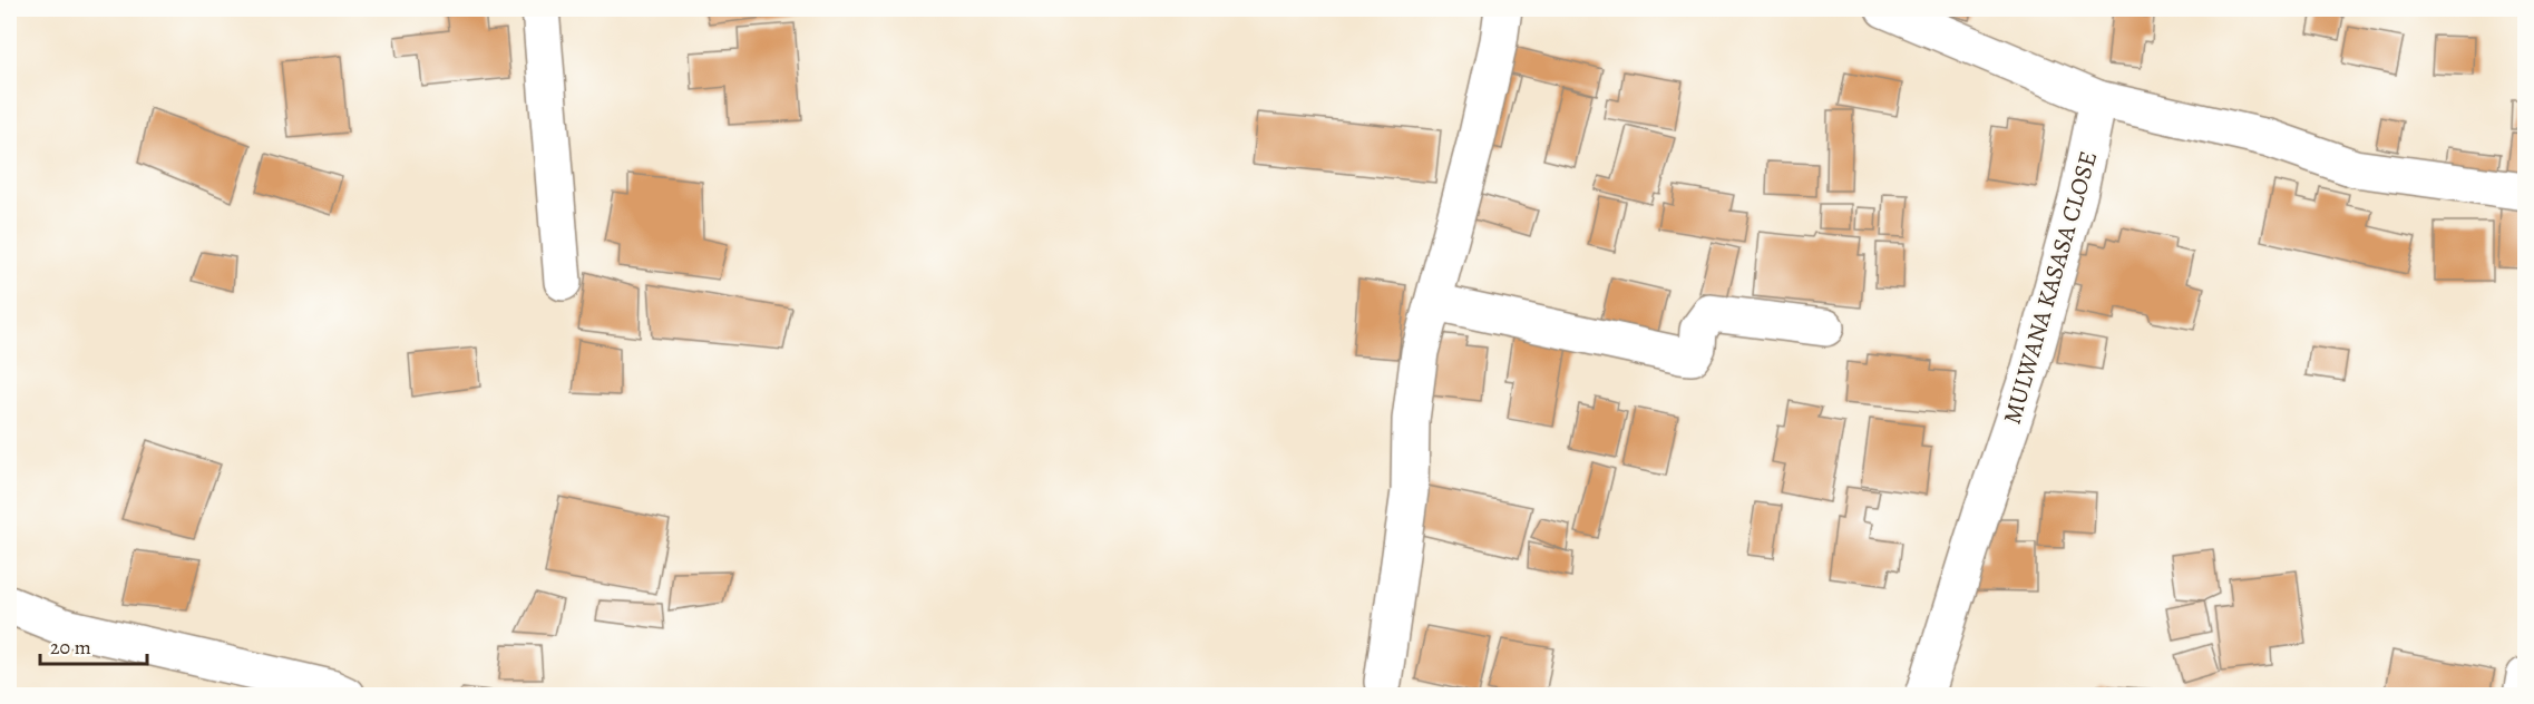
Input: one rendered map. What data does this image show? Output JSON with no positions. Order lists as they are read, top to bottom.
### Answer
{
  "streets": {
    "street": ["MULWANA KASASA CLOSE"]
  },
  "scale_bar": "20 m"
}
